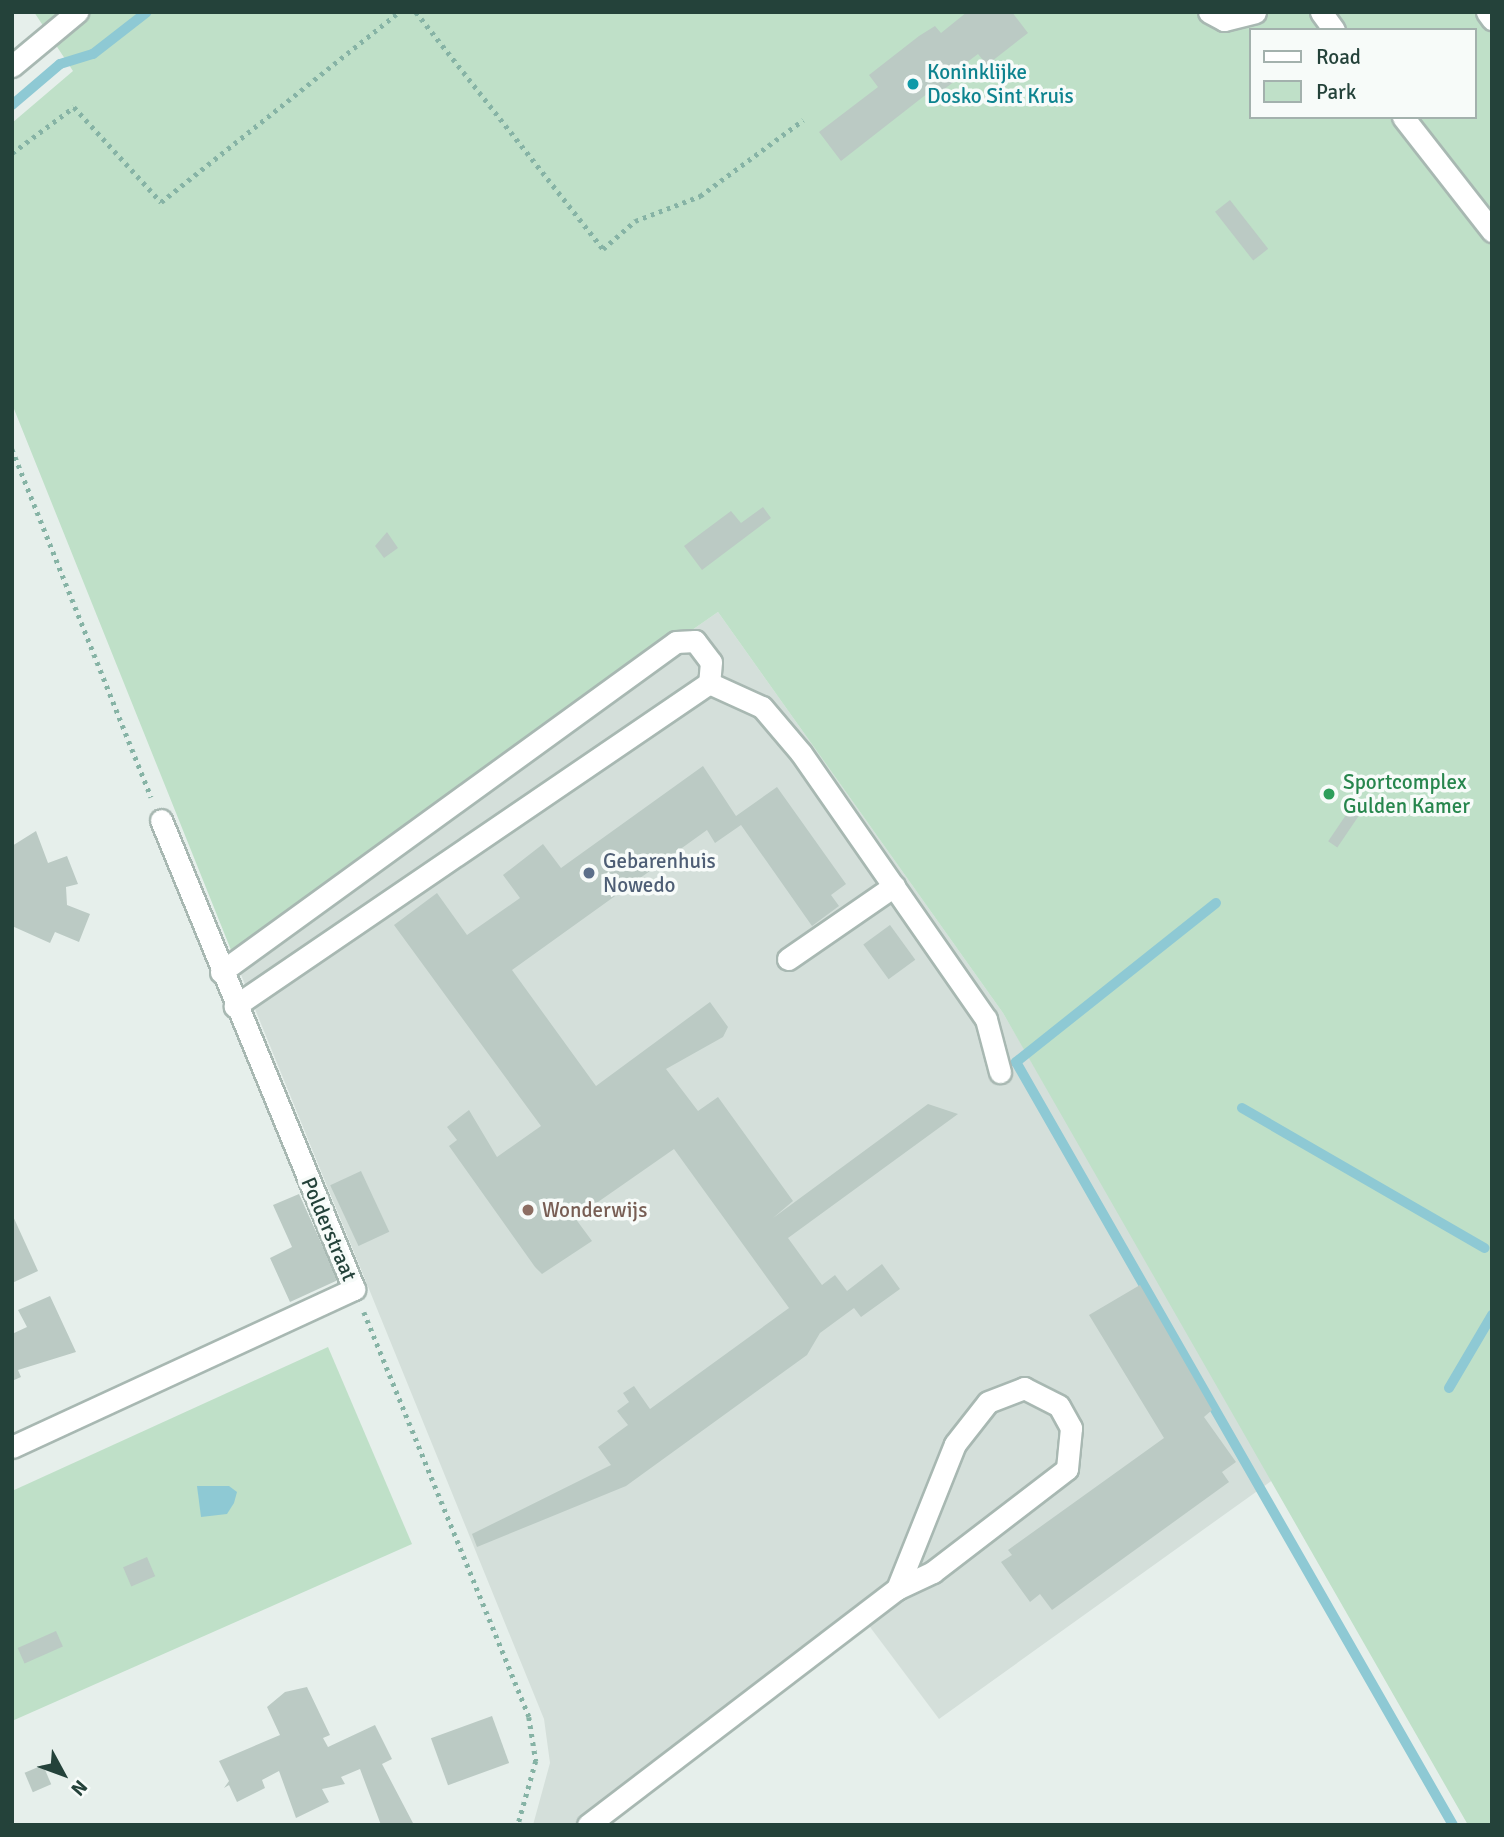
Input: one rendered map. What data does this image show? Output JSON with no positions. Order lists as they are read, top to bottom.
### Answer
{
  "streets": {
    "street": ["Polderstraat"]
  },
  "places": [
    "Koninklijke Dosko Sint Kruis",
    "Sportcomplex Gulden Kamer",
    "Gebarenhuis Nowedo",
    "Wonderwijs"
  ],
  "legend": ["Road", "Park"],
  "north": "bottom right"
}
